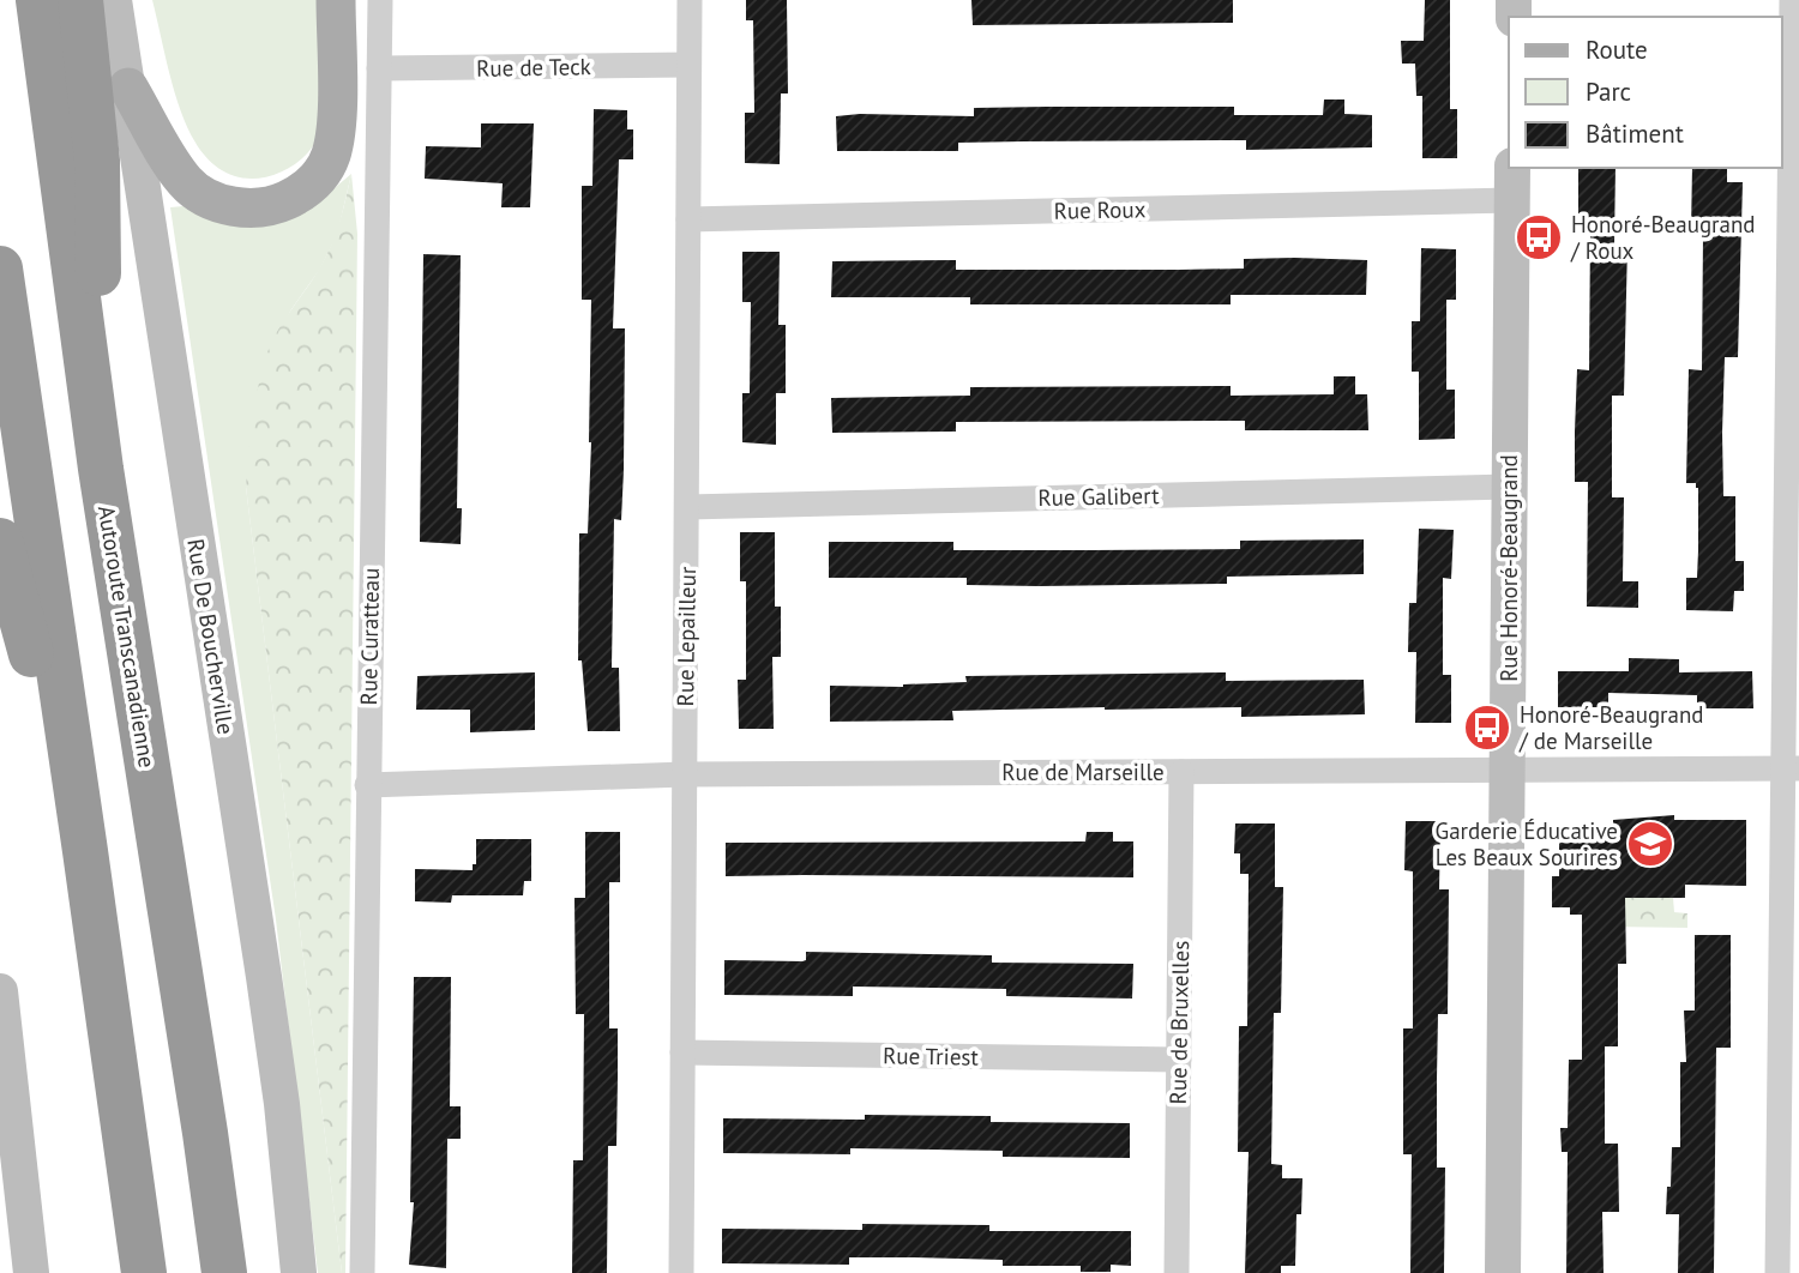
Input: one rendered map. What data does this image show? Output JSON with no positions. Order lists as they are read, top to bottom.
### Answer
{
  "streets": {
    "highway": ["Autoroute Transcanadienne"],
    "main road": ["Rue Honoré-Beaugrand", "Rue De Boucherville"],
    "street": [
      "Rue de Teck",
      "Rue Roux",
      "Rue Galibert",
      "Rue Curatteau",
      "Rue Lepailleur",
      "Rue de Marseille",
      "Rue de Bruxelles",
      "Rue Triest"
    ]
  },
  "crossings": [
    ["Rue de Teck", "Rue Curatteau"],
    ["Rue de Teck", "Rue Lepailleur"],
    ["Rue Roux", "Rue Honoré-Beaugrand"],
    ["Rue Roux", "Rue Lepailleur"],
    ["Rue Galibert", "Rue Honoré-Beaugrand"],
    ["Rue Galibert", "Rue Lepailleur"],
    ["Rue Honoré-Beaugrand", "Rue de Marseille"],
    ["Rue Curatteau", "Rue de Marseille"],
    ["Rue Lepailleur", "Rue de Marseille"],
    ["Rue Lepailleur", "Rue Triest"],
    ["Rue de Marseille", "Rue de Bruxelles"],
    ["Rue de Bruxelles", "Rue Triest"]
  ],
  "places": {
    "bus stop": ["Honoré-Beaugrand / Roux", "Honoré-Beaugrand / de Marseille"],
    "school or university": ["Garderie Éducative Les Beaux Sourires"]
  },
  "legend": ["Route", "Parc", "Bâtiment"]
}
